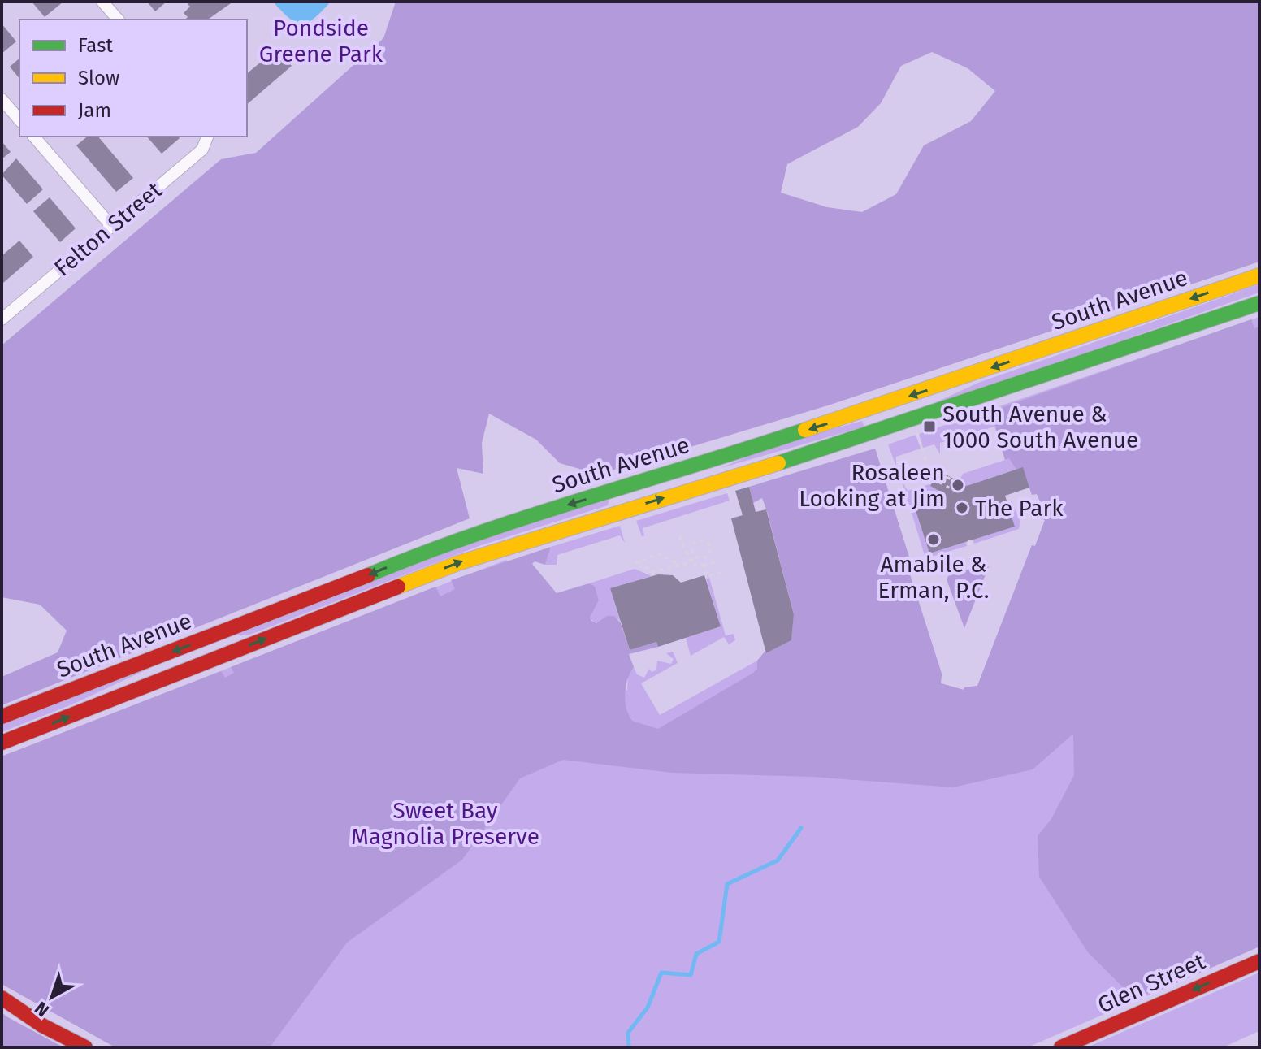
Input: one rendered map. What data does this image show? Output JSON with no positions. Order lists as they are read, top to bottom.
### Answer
{
  "streets": {
    "street": ["Felton Street", "South Avenue", "Glen Street"]
  },
  "one_way": ["Glen Street"],
  "parks": ["Pondside Greene Park", "Sweet Bay Magnolia Preserve"],
  "places": {
    "transit": ["South Avenue & 1000 South Avenue"],
    "other": ["Rosaleen Looking at Jim", "The Park", "Amabile & Erman, P.C."]
  },
  "legend": ["Fast", "Slow", "Jam"],
  "north": "bottom left"
}
